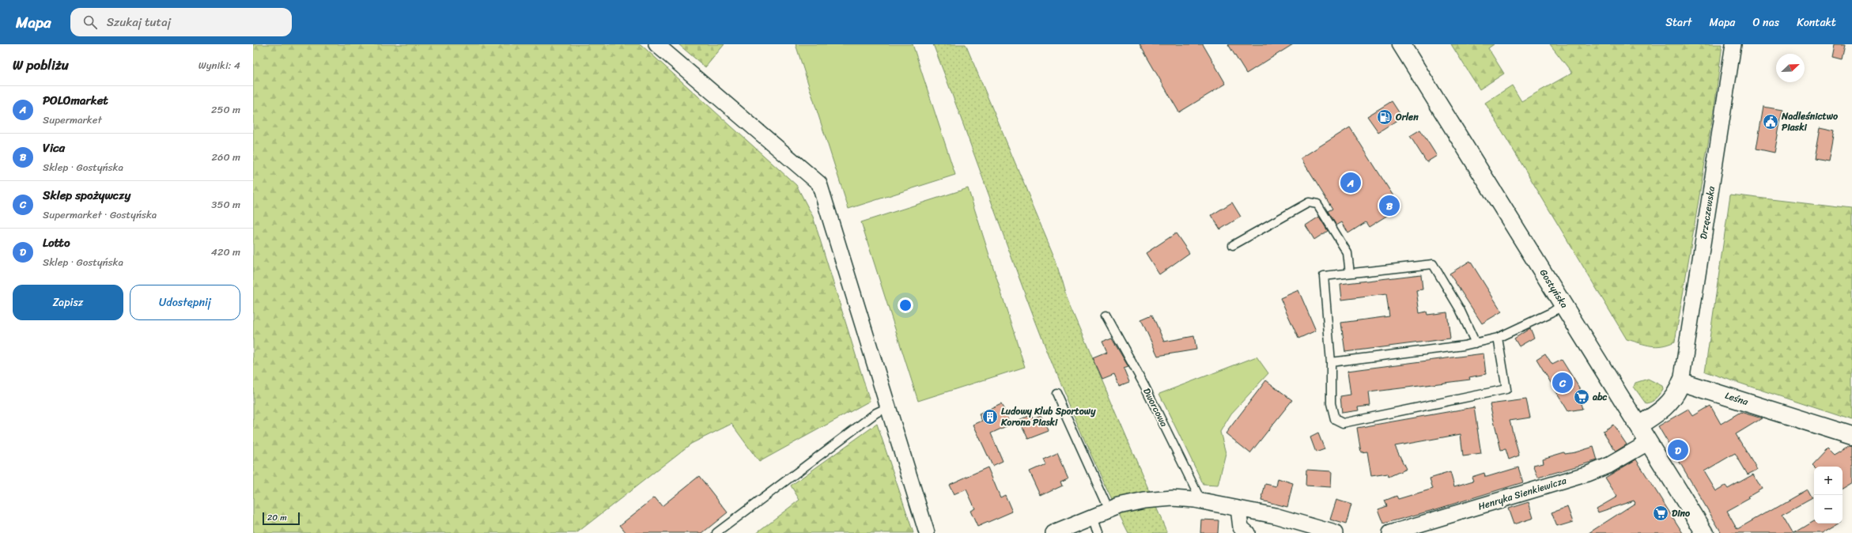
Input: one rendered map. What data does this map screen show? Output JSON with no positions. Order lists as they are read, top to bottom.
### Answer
{
  "streets": {
    "street": [
      "Drzęczewska",
      "Gostyńska",
      "Leśna",
      "Henryka Sienkiewicza"
    ],
    "lane": ["Dworcowa"]
  },
  "crossings": [
    ["Drzęczewska", "Leśna"],
    ["Gostyńska", "Henryka Sienkiewicza"]
  ],
  "places": {
    "fuel station": ["Orlen"],
    "public building": ["Nadleśnictwo Piaski"],
    "supermarket": ["abc", "Dino"],
    "building": ["Ludowy Klub Sportowy Korona Piaski"]
  },
  "scale_bar": "20 m",
  "north": "top right",
  "page": {
    "header": "Mapa",
    "search": "Szukaj tutaj",
    "nav": [
      "Start",
      "Mapa",
      "O nas",
      "Kontakt"
    ],
    "heading": ["W pobliżu", "Wyniki: 4"],
    "list": [
      {
        "mark": "A",
        "name": "POLOmarket",
        "note": "Supermarket",
        "value": "250 m"
      },
      {
        "mark": "B",
        "name": "Vica",
        "note": "Sklep · Gostyńska",
        "value": "260 m"
      },
      {
        "mark": "C",
        "name": "Sklep spożywczy",
        "note": "Supermarket · Gostyńska",
        "value": "350 m"
      },
      {
        "mark": "D",
        "name": "Lotto",
        "note": "Sklep · Gostyńska",
        "value": "420 m"
      }
    ],
    "pins": [
      "A",
      "B",
      "C",
      "D"
    ],
    "buttons": ["Zapisz", "Udostępnij"],
    "map_buttons": ["+", "−"],
    "scale": "20 m"
  }
}
